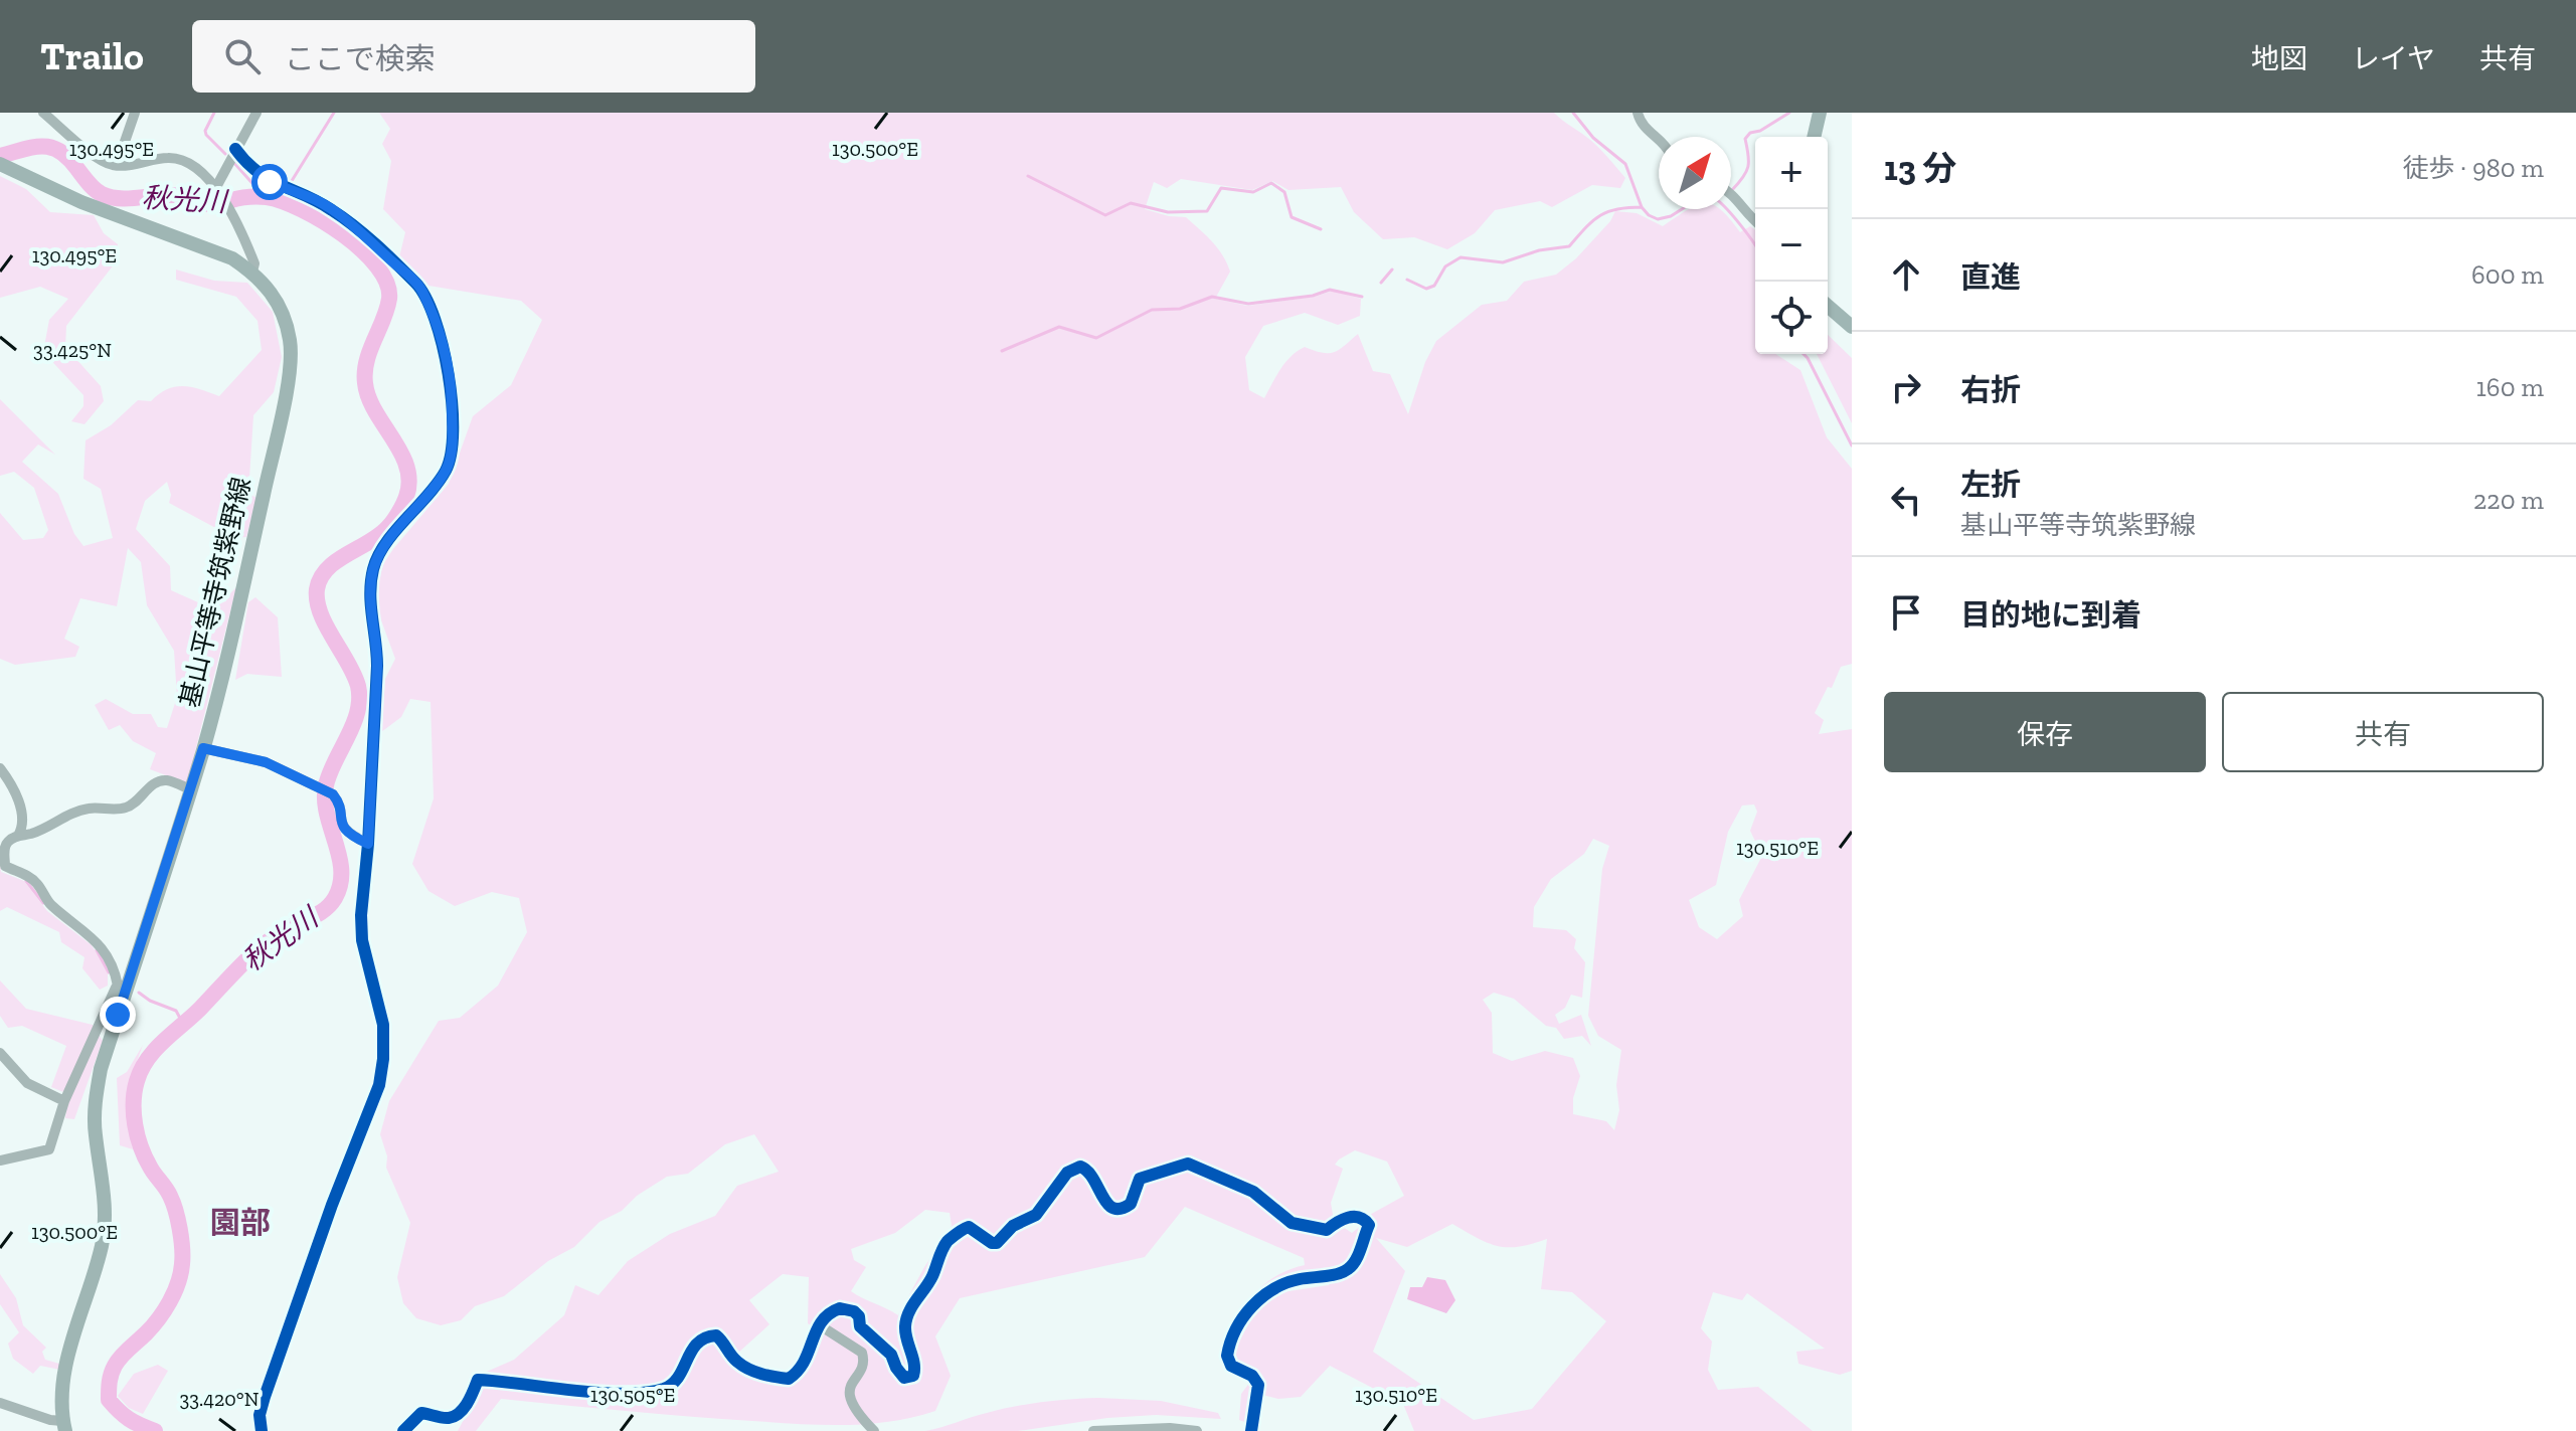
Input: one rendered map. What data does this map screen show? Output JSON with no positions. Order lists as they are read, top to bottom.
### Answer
{
  "streets": {
    "main road": ["基山平等寺筑紫野線"]
  },
  "districts": ["園部"],
  "water": ["秋光川"],
  "north": "top right",
  "page": {
    "header": "Trailo",
    "search": "ここで検索",
    "nav": ["地図", "レイヤ", "共有"],
    "heading": ["13 分", "徒歩 · 980 m"],
    "map_buttons": ["+", "−"],
    "list": [
      ["直進", "600 m"],
      ["右折", "160 m"],
      ["左折", "基山平等寺筑紫野線", "220 m"],
      "目的地に到着"
    ],
    "buttons": ["保存", "共有"]
  },
  "coordinates": [
    "130.495°E",
    "130.500°E",
    "33.425°N",
    "130.510°E",
    "130.505°E",
    "33.420°N"
  ]
}
